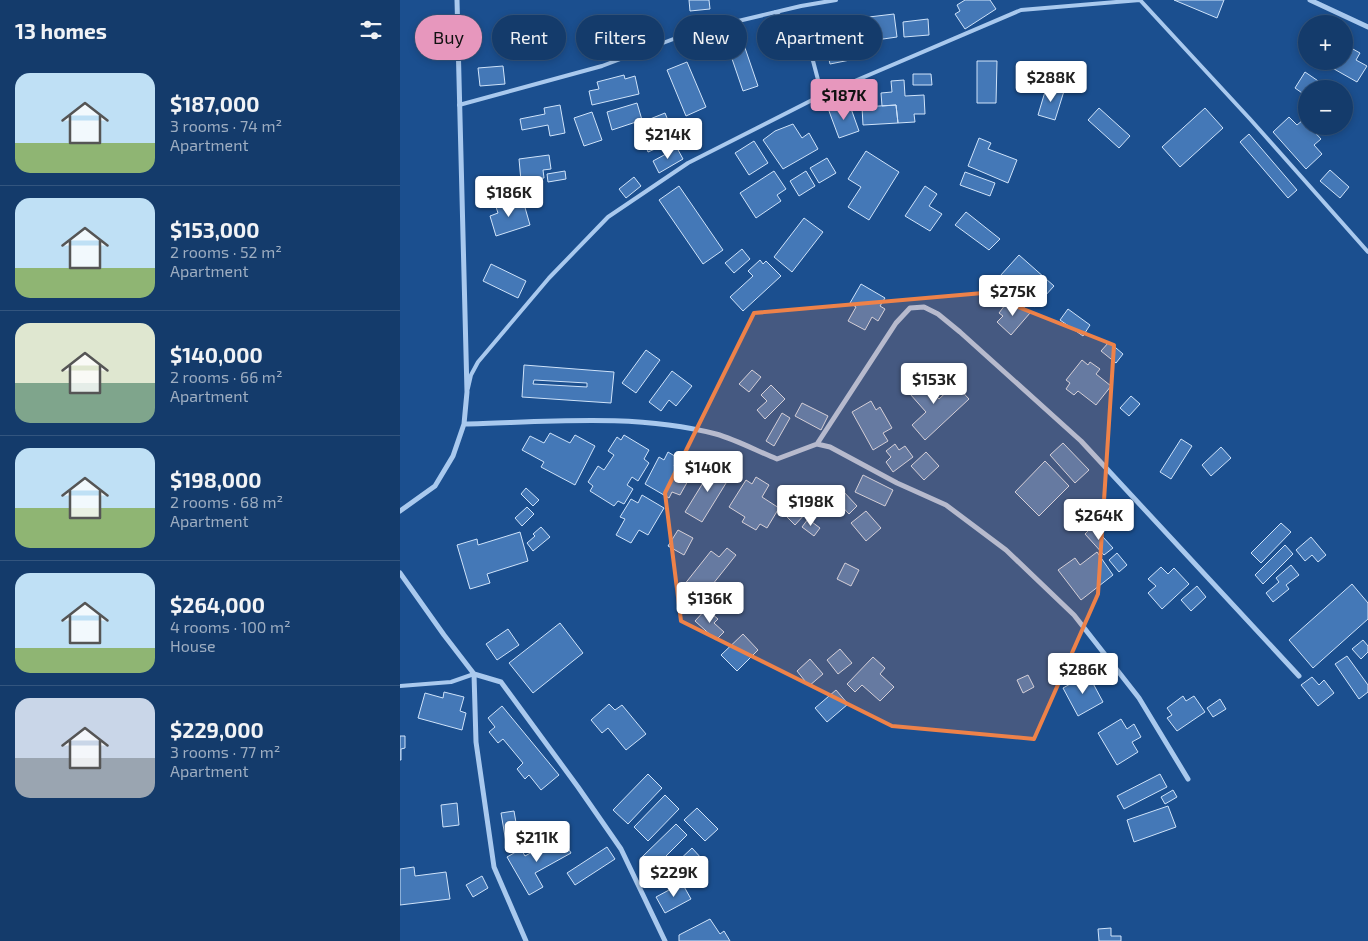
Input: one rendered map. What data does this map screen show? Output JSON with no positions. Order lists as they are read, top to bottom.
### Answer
{
  "page": {
    "heading": "13 homes",
    "map_buttons": ["+", "−"],
    "chip": [
      "Buy",
      "Rent",
      "Filters",
      "New",
      "Apartment"
    ],
    "list": [
      {
        "name": "$187,000",
        "note": "3 rooms · 74 m² · Apartment"
      },
      {
        "name": "$153,000",
        "note": "2 rooms · 52 m² · Apartment"
      },
      {
        "name": "$140,000",
        "note": "2 rooms · 66 m² · Apartment"
      },
      {
        "name": "$198,000",
        "note": "2 rooms · 68 m² · Apartment"
      },
      {
        "name": "$264,000",
        "note": "4 rooms · 100 m² · House"
      },
      {
        "name": "$229,000",
        "note": "3 rooms · 77 m² · Apartment"
      }
    ],
    "price": [
      "$288K",
      "$187K",
      "$214K",
      "$186K",
      "$275K",
      "$153K",
      "$140K",
      "$198K",
      "$264K",
      "$136K",
      "$286K",
      "$211K",
      "$229K"
    ]
  }
}
